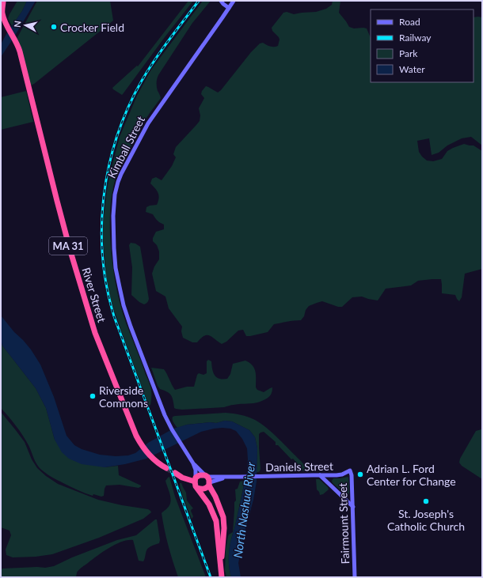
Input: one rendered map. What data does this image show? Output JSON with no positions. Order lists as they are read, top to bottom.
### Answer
{
  "streets": {
    "highway": ["MA 31", "River Street"],
    "main road": ["Kimball Street", "Daniels Street", "Fairmount Street"]
  },
  "crossings": [
    ["Kimball Street", "Daniels Street"],
    ["MA 31", "River Street"],
    ["Daniels Street", "Fairmount Street"]
  ],
  "water": ["North Nashua River"],
  "places": [
    "Crocker Field",
    "Riverside Commons",
    "Adrian L. Ford Center for Change",
    "St. Joseph's Catholic Church"
  ],
  "legend": [
    "Road",
    "Railway",
    "Park",
    "Water"
  ],
  "north": "left"
}
